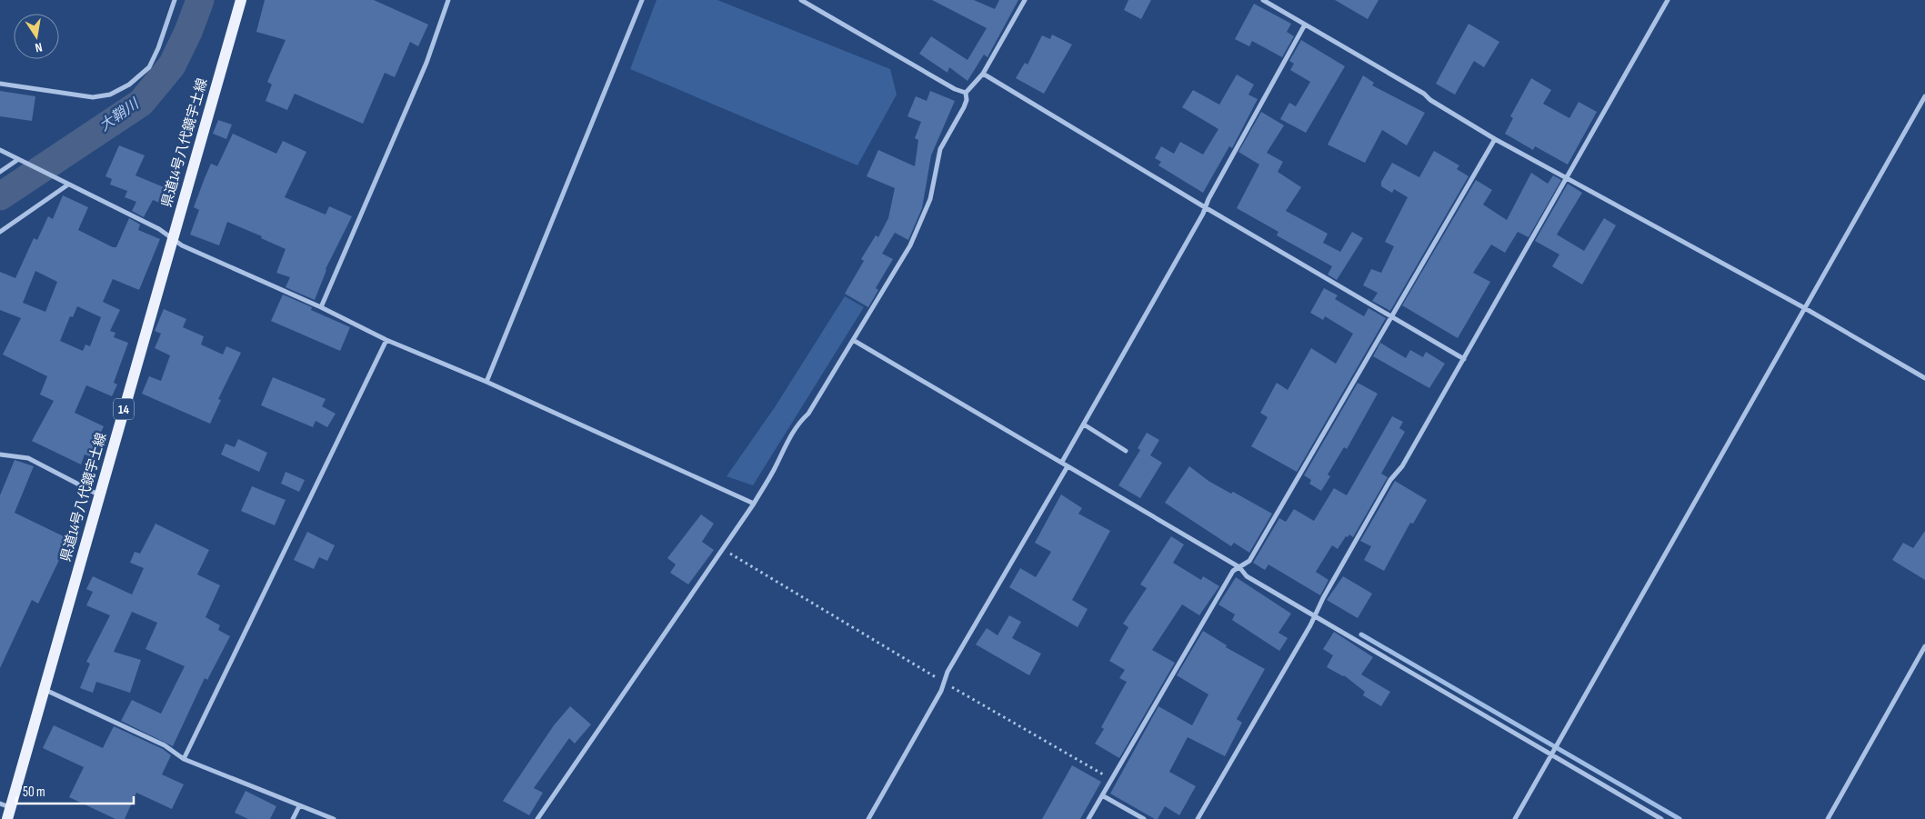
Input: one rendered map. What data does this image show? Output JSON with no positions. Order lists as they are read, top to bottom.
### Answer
{
  "streets": {
    "main road": ["県道14号八代鏡宇土線", "14"]
  },
  "water": ["大鞘川"],
  "scale_bar": "50 m",
  "north": "bottom"
}
